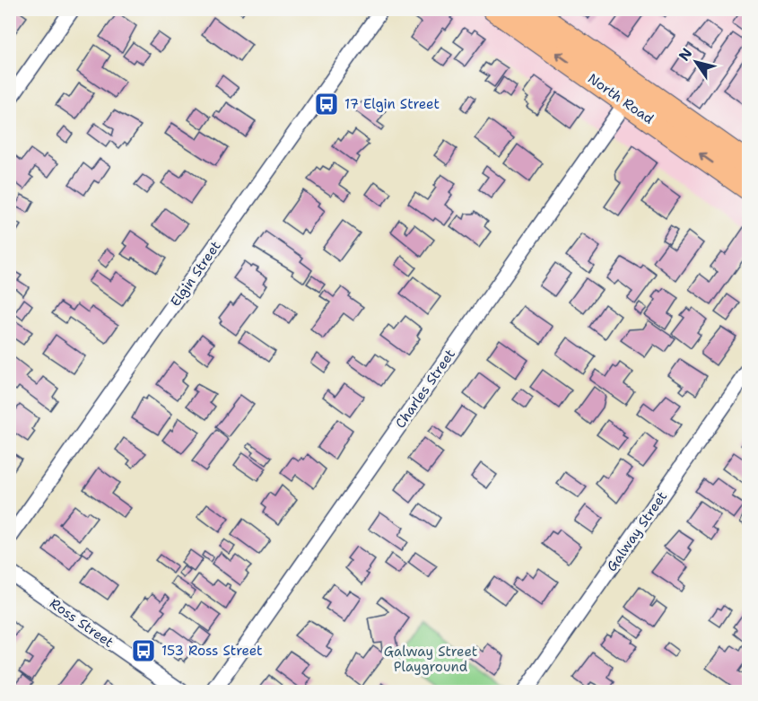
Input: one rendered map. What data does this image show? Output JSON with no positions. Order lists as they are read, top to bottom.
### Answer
{
  "streets": {
    "main road": ["North Road"],
    "street": [
      "Elgin Street",
      "Charles Street",
      "Galway Street",
      "Ross Street"
    ]
  },
  "crossings": [
    ["North Road", "Charles Street"]
  ],
  "parks": ["Galway Street Playground"],
  "places": {
    "bus stop": ["17 Elgin Street", "153 Ross Street"]
  },
  "north": "top left"
}
